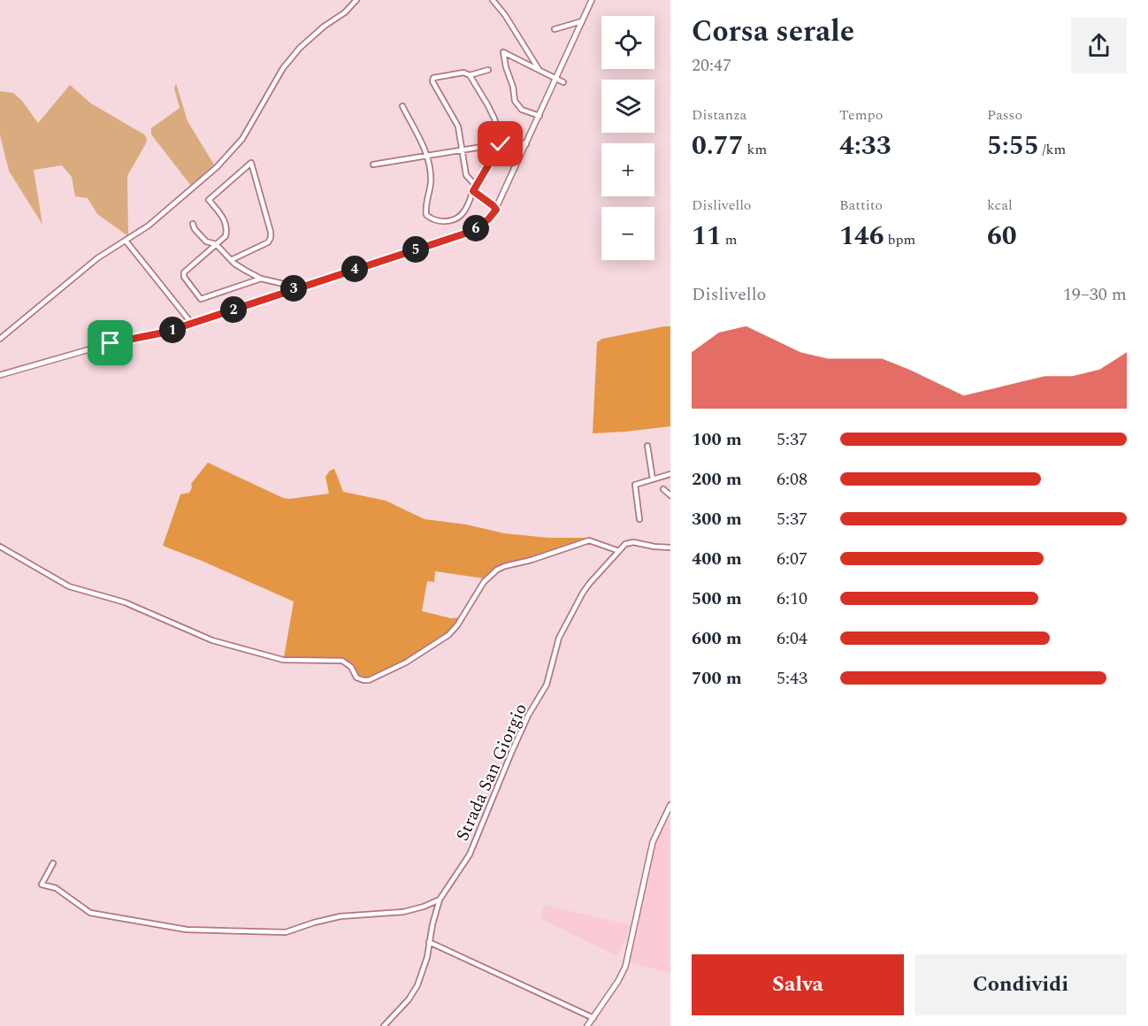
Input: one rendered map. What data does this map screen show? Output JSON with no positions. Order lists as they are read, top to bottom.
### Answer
{
  "streets": {
    "street": ["Strada San Giorgio"]
  },
  "page": {
    "heading": ["Corsa serale", "20:47"],
    "map_buttons": ["+", "−"],
    "stats": [
      ["Distanza", "0.77 km"],
      ["Tempo", "4:33"],
      ["Passo", "5:55 /km"],
      ["Dislivello", "11 m"],
      ["Battito", "146 bpm"],
      ["kcal", "60"]
    ],
    "pins": [
      "6",
      "5",
      "4",
      "3",
      "2",
      "1"
    ],
    "chart": ["Dislivello", "19–30 m"],
    "list": [
      {
        "name": "100 m",
        "note": "5:37"
      },
      {
        "name": "200 m",
        "note": "6:08"
      },
      {
        "name": "300 m",
        "note": "5:37"
      },
      {
        "name": "400 m",
        "note": "6:07"
      },
      {
        "name": "500 m",
        "note": "6:10"
      },
      {
        "name": "600 m",
        "note": "6:04"
      },
      {
        "name": "700 m",
        "note": "5:43"
      }
    ],
    "buttons": ["Salva", "Condividi"]
  }
}
